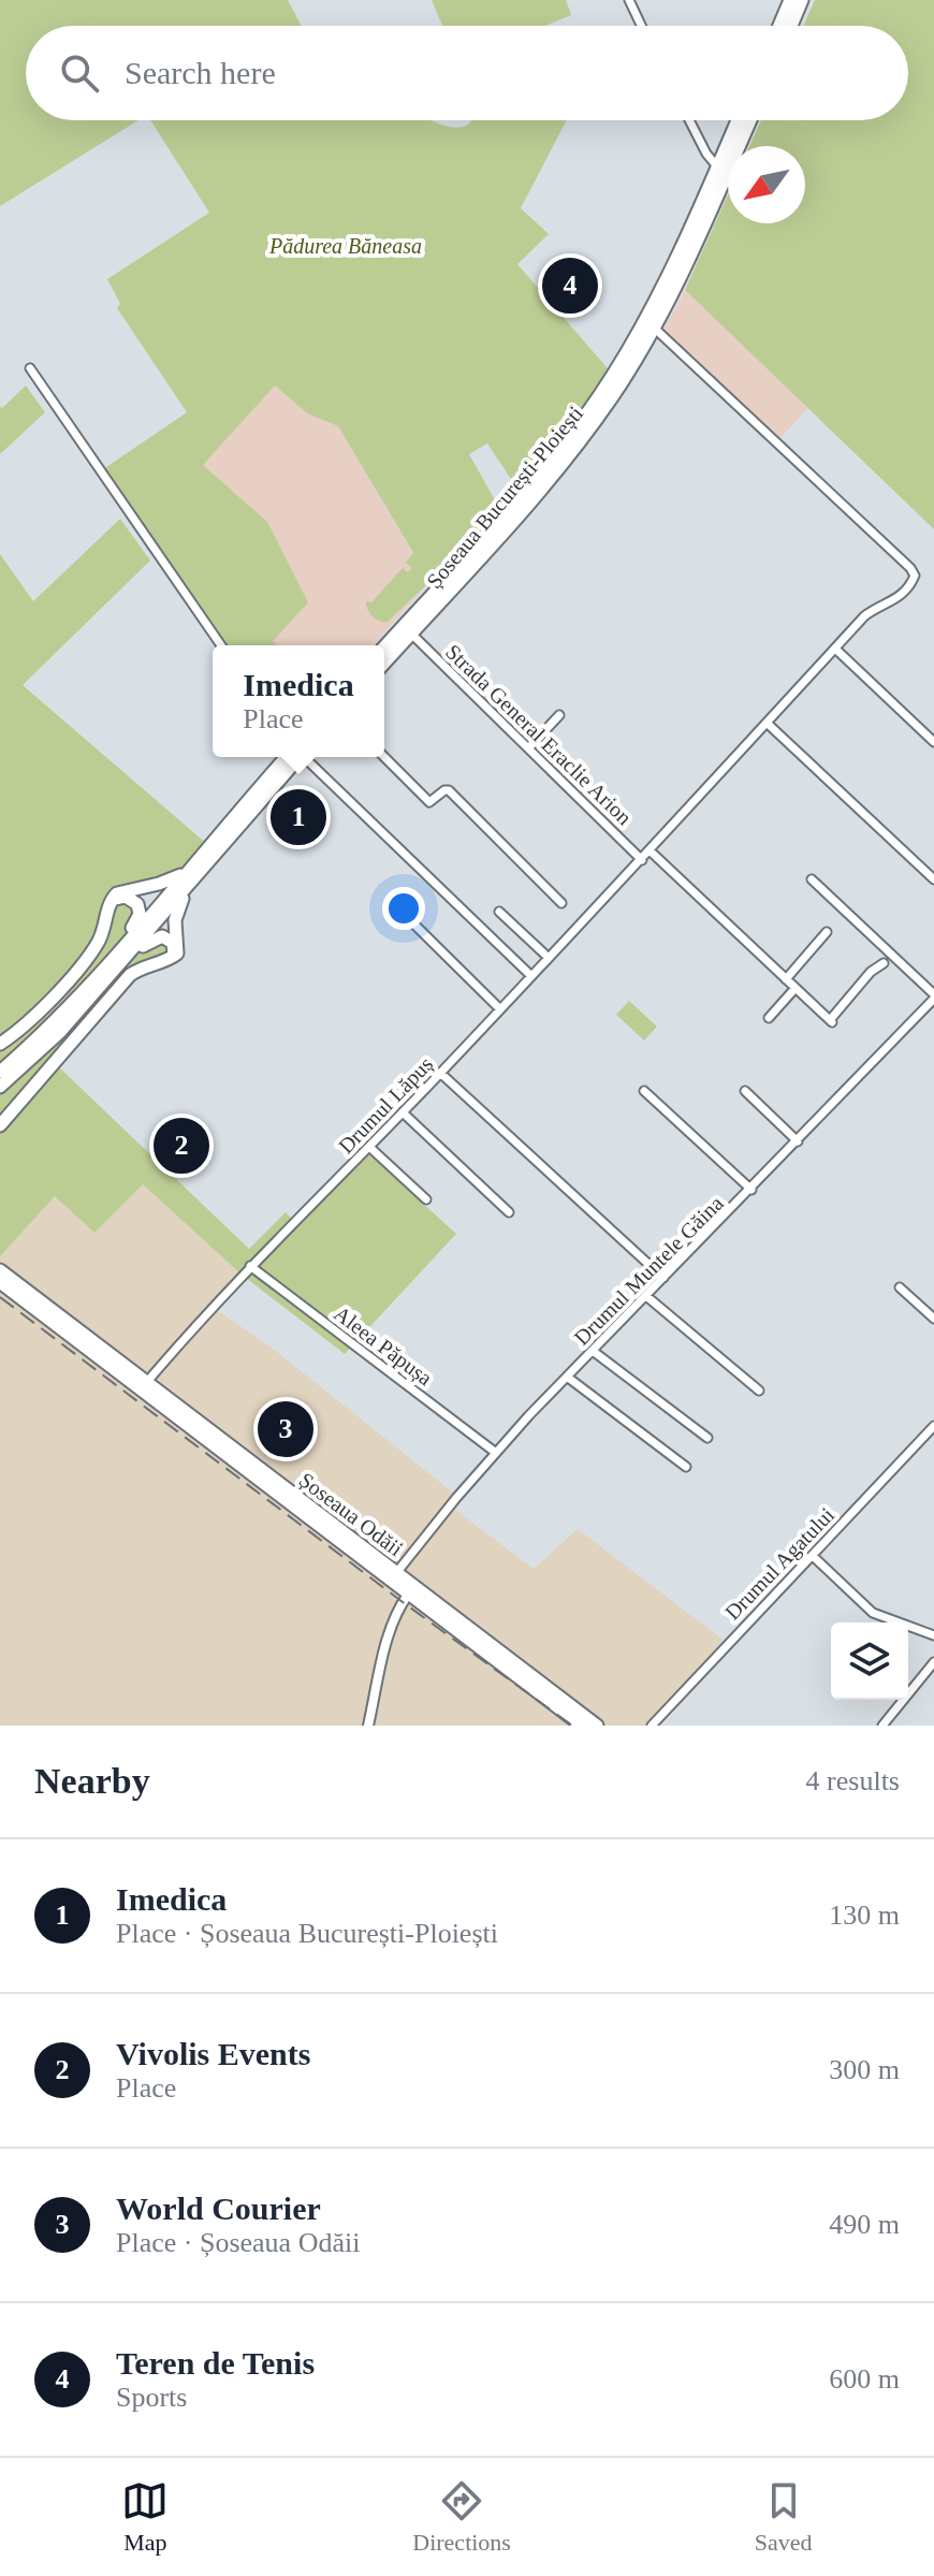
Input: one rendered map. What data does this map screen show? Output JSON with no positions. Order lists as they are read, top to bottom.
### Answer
{
  "streets": {
    "main road": ["Șoseaua București-Ploiești", "Șoseaua Odăii"],
    "street": [
      "Strada General Eraclie Arion",
      "Drumul Lăpuș",
      "Drumul Muntele Găina",
      "Aleea Păpușa",
      "Drumul Agatului"
    ]
  },
  "crossings": [
    ["Șoseaua București-Ploiești", "Strada General Eraclie Arion"],
    ["Șoseaua București-Ploiești", "Drumul Lăpuș"],
    ["Strada General Eraclie Arion", "Drumul Lăpuș"],
    ["Drumul Lăpuș", "Aleea Păpușa"],
    ["Drumul Lăpuș", "Șoseaua Odăii"],
    ["Drumul Muntele Găina", "Aleea Păpușa"],
    ["Drumul Muntele Găina", "Șoseaua Odăii"]
  ],
  "parks": ["Pădurea Băneasa"],
  "north": "bottom left",
  "page": {
    "search": "Search here",
    "pins": [
      "4",
      "1",
      "2",
      "3"
    ],
    "popup": ["Imedica", "Place"],
    "heading": ["Nearby", "4 results"],
    "list": [
      {
        "mark": "1",
        "name": "Imedica",
        "note": "Place · Șoseaua București-Ploiești",
        "value": "130 m"
      },
      {
        "mark": "2",
        "name": "Vivolis Events",
        "note": "Place",
        "value": "300 m"
      },
      {
        "mark": "3",
        "name": "World Courier",
        "note": "Place · Șoseaua Odăii",
        "value": "490 m"
      },
      {
        "mark": "4",
        "name": "Teren de Tenis",
        "note": "Sports",
        "value": "600 m"
      }
    ],
    "nav": ["Map", "Directions", "Saved"]
  }
}
